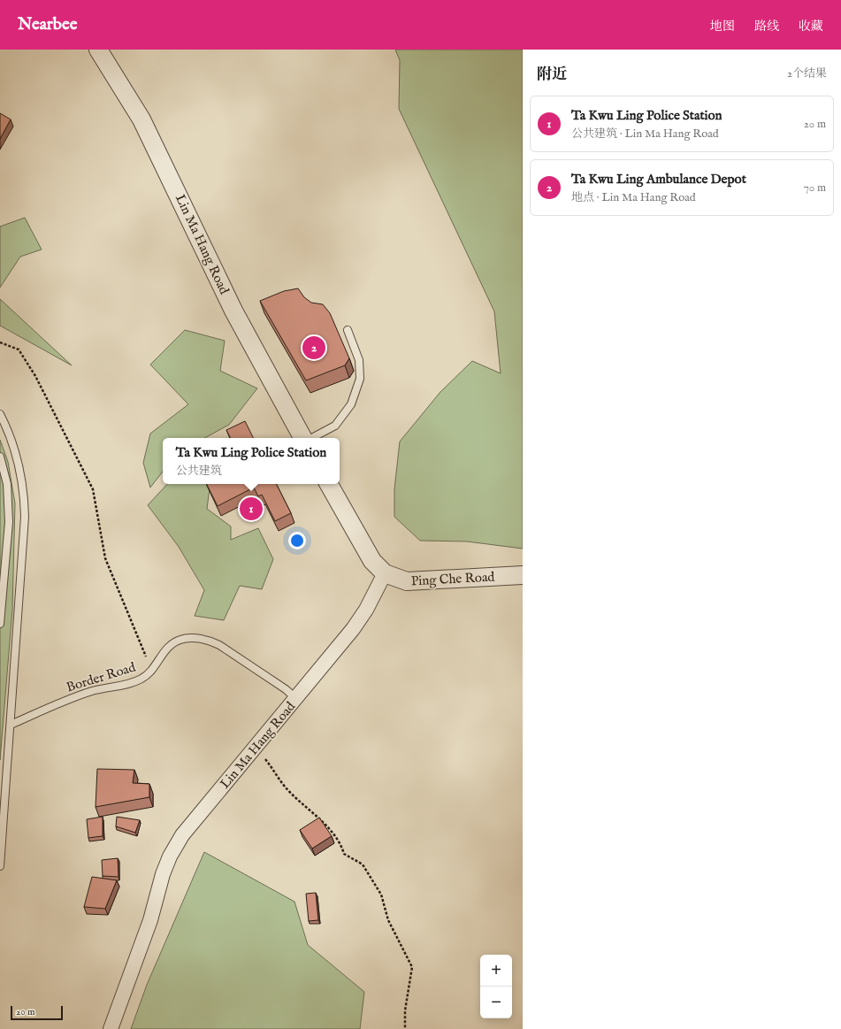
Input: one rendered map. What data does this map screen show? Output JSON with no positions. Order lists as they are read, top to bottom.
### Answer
{
  "streets": {
    "street": ["Lin Ma Hang Road", "Ping Che Road"],
    "lane": ["Border Road"]
  },
  "crossings": [
    ["Lin Ma Hang Road", "Ping Che Road"],
    ["Lin Ma Hang Road", "Border Road"]
  ],
  "scale_bar": "20 m",
  "page": {
    "header": "Nearbee",
    "nav": ["地图", "路线", "收藏"],
    "heading": ["附近", "2个结果"],
    "list": [
      {
        "mark": "1",
        "name": "Ta Kwu Ling Police Station",
        "note": "公共建筑 · Lin Ma Hang Road",
        "value": "20 m"
      },
      {
        "mark": "2",
        "name": "Ta Kwu Ling Ambulance Depot",
        "note": "地点 · Lin Ma Hang Road",
        "value": "70 m"
      }
    ],
    "pins": ["2", "1"],
    "popup": ["Ta Kwu Ling Police Station", "公共建筑"],
    "map_buttons": ["+", "−"],
    "scale": "20 m"
  }
}
